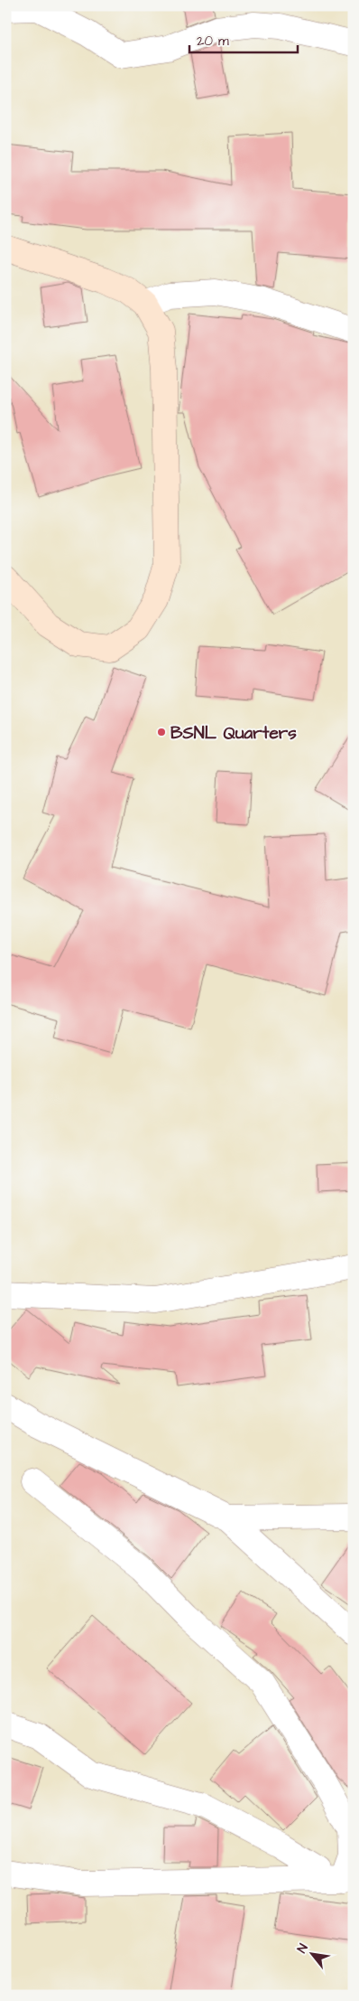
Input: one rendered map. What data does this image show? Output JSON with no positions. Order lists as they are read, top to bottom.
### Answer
{
  "places": ["BSNL Quarters"],
  "scale_bar": "20 m",
  "north": "top left"
}
